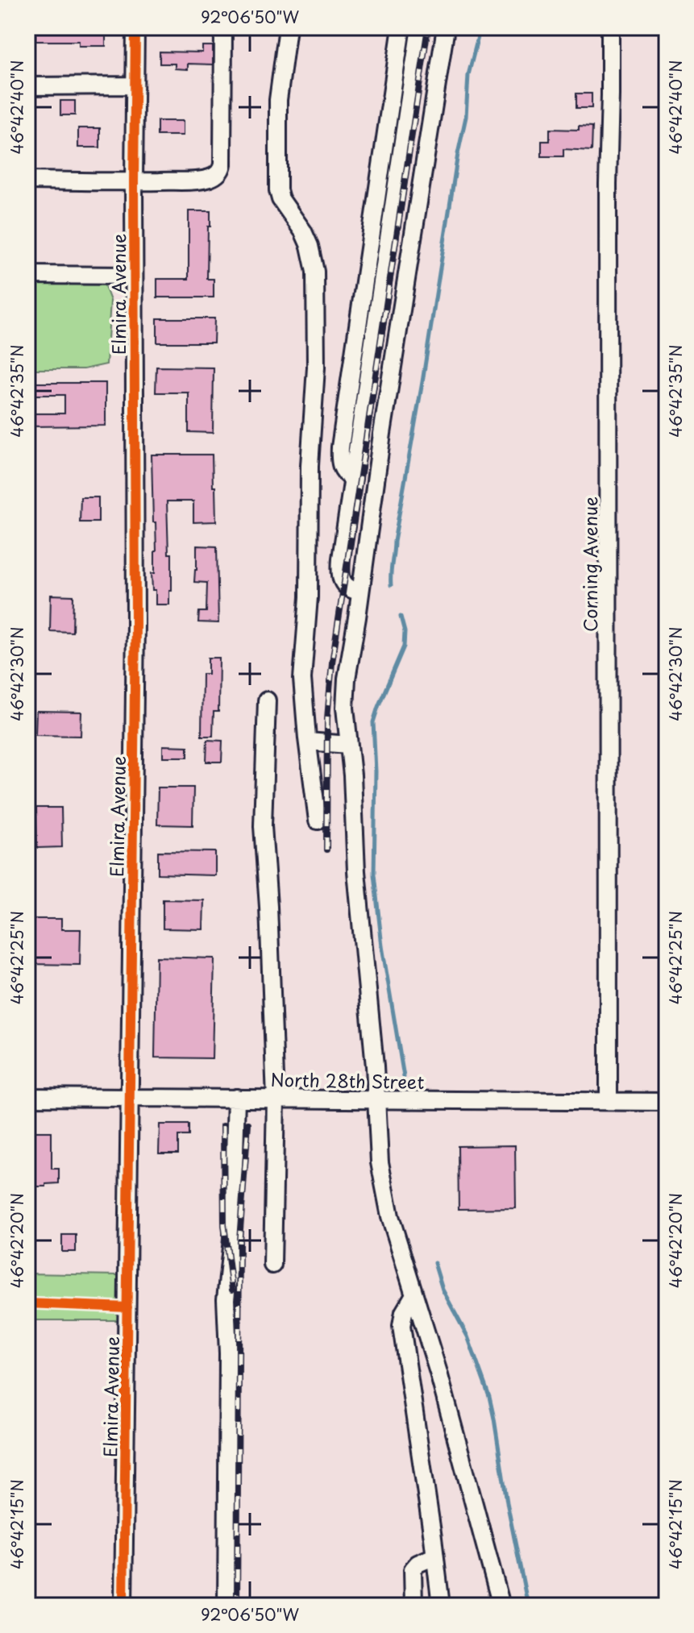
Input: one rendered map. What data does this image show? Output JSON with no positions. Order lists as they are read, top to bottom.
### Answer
{
  "streets": {
    "street": ["Elmira Avenue", "Corning Avenue", "North 28th Street"]
  },
  "crossings": [
    ["Elmira Avenue", "North 28th Street"],
    ["Corning Avenue", "North 28th Street"]
  ],
  "coordinates": [
    "92°06'50\"W",
    "46°42'40\"N",
    "46°42'35\"N",
    "46°42'30\"N",
    "46°42'25\"N",
    "46°42'20\"N",
    "46°42'15\"N"
  ]
}
